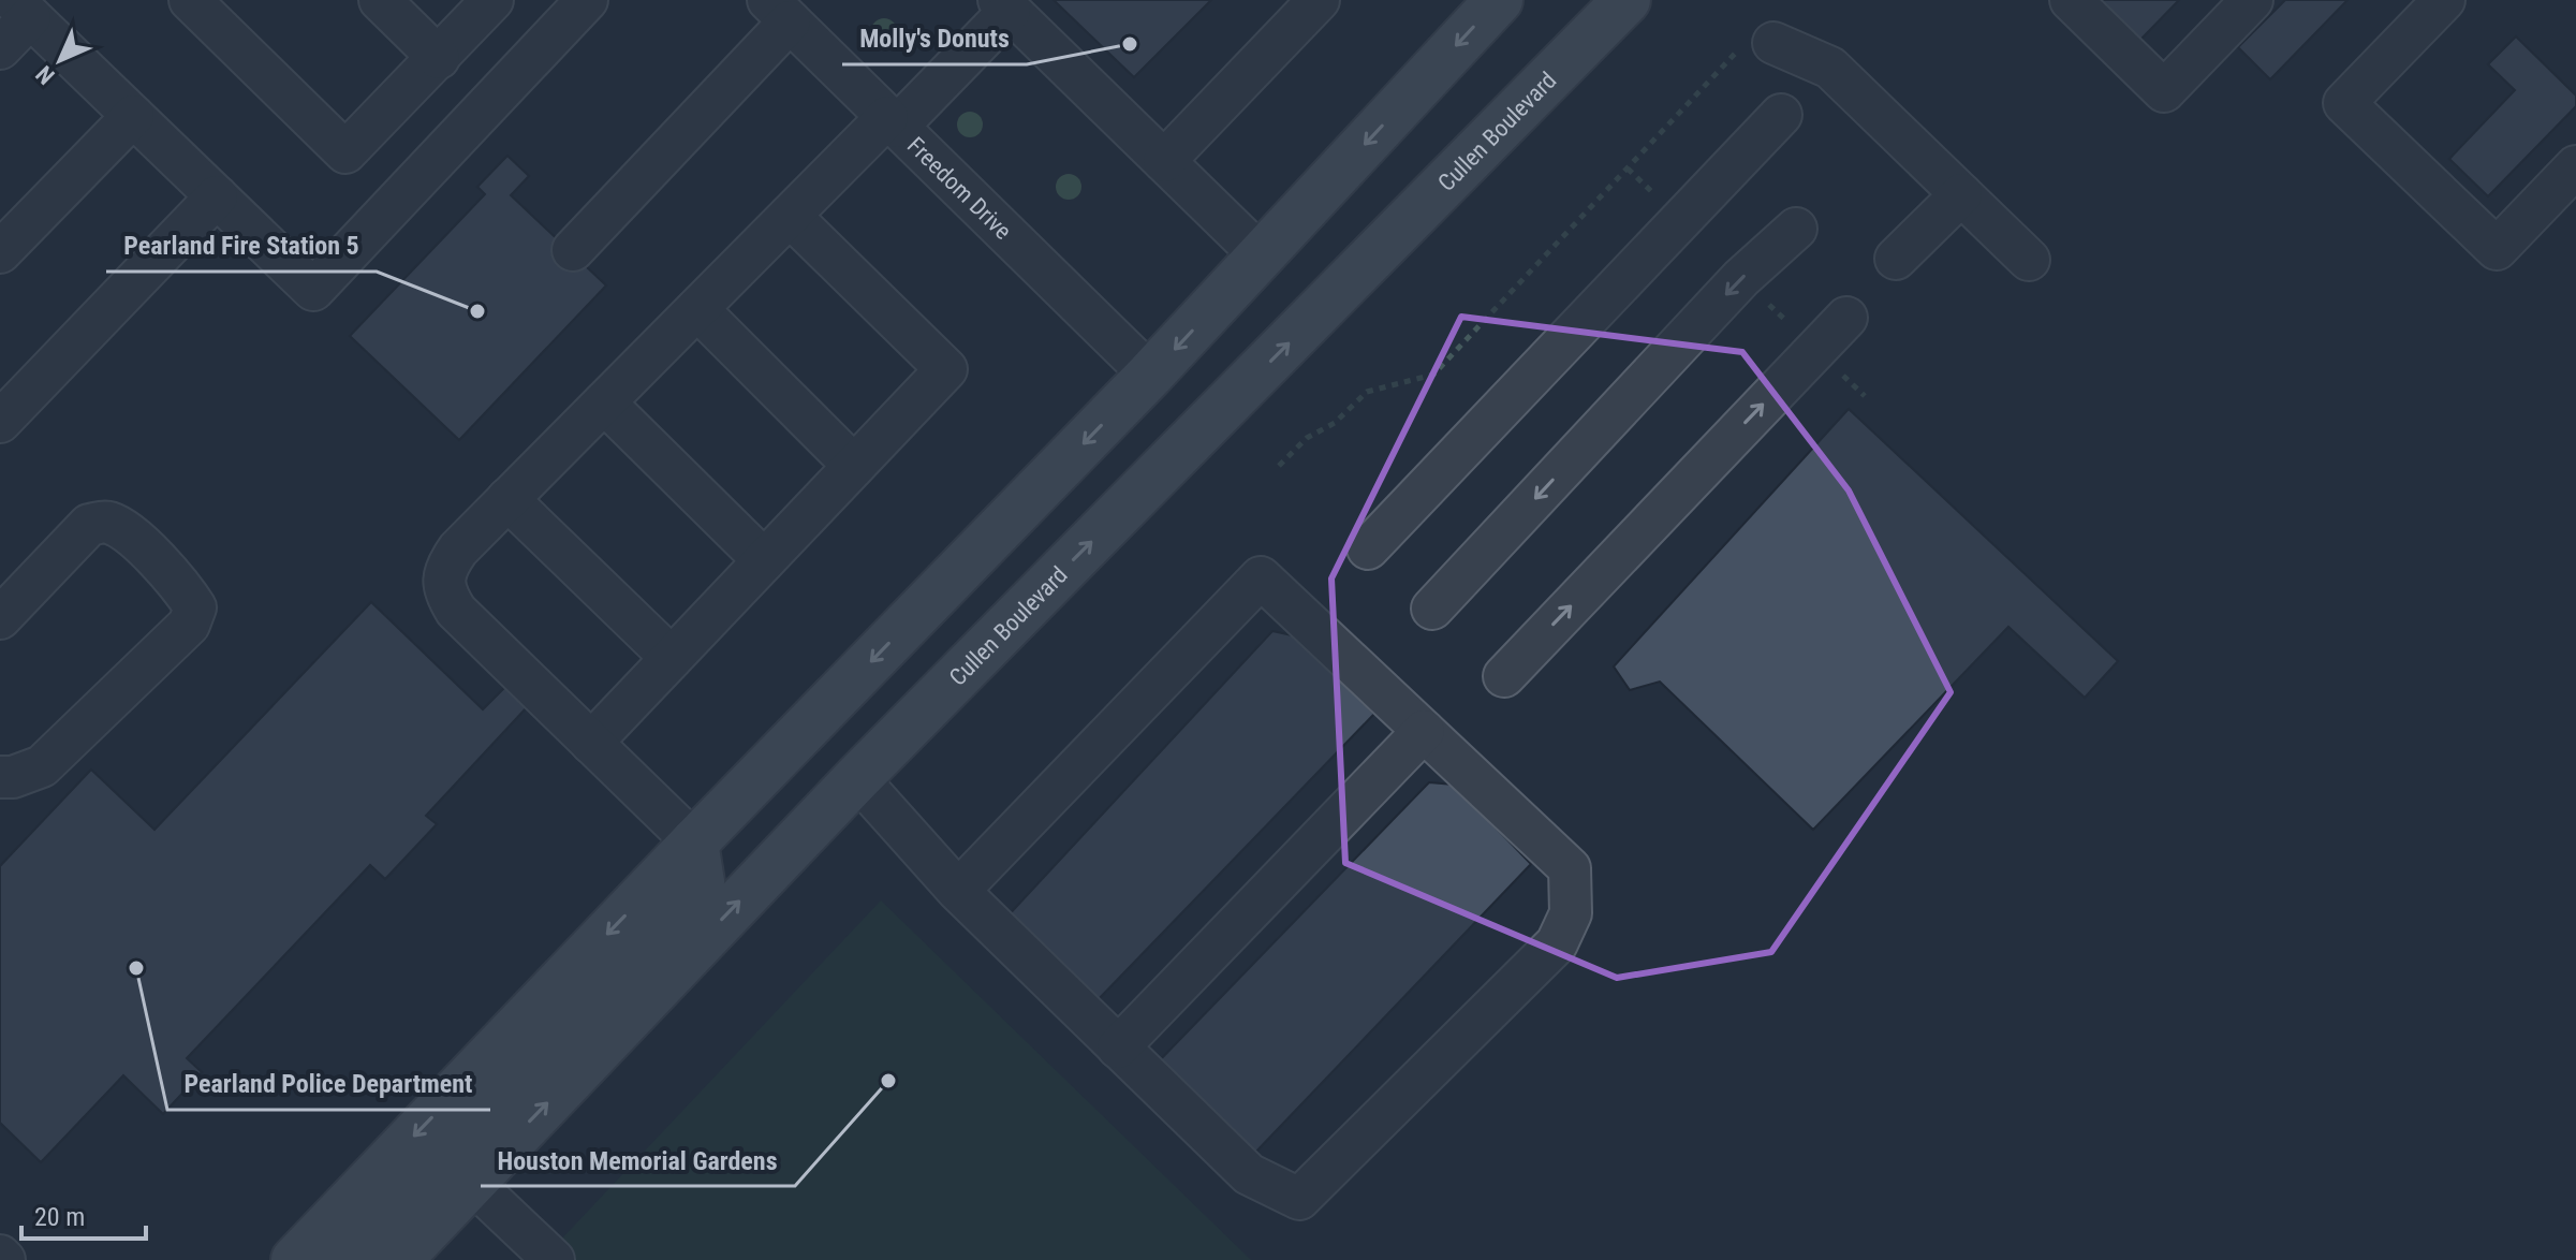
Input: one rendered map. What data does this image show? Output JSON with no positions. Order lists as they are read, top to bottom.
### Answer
{
  "streets": {
    "main road": ["Cullen Boulevard"],
    "street": ["Freedom Drive"]
  },
  "places": [
    "Molly's Donuts",
    "Pearland Fire Station 5",
    "Pearland Police Department",
    "Houston Memorial Gardens"
  ],
  "scale_bar": "20 m",
  "north": "bottom left"
}
